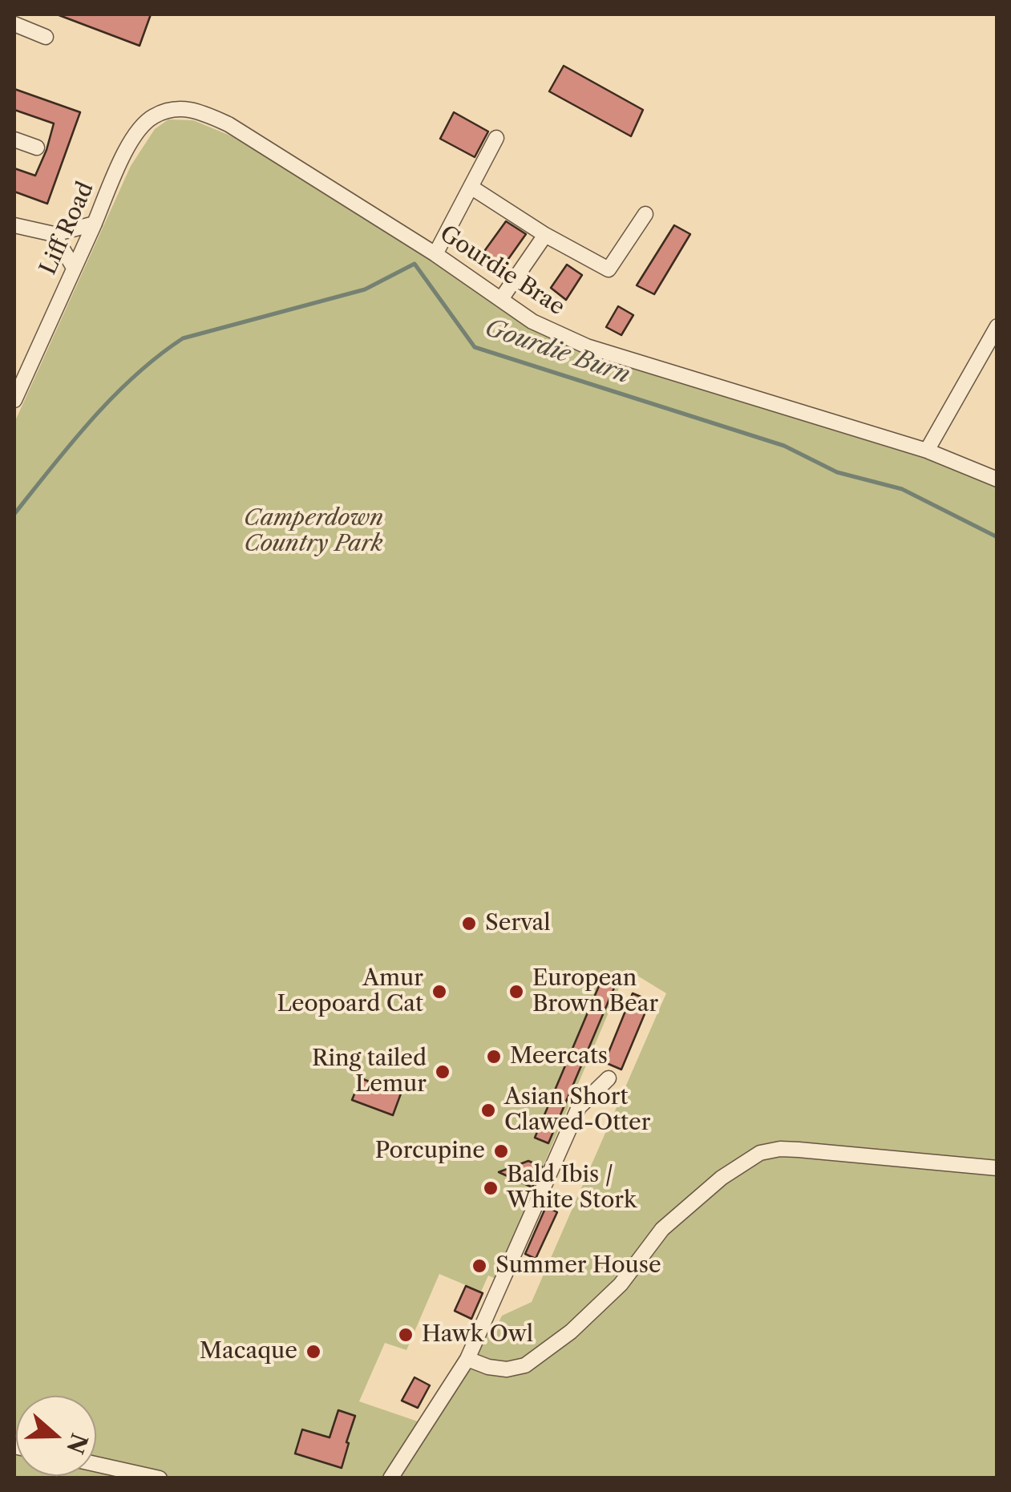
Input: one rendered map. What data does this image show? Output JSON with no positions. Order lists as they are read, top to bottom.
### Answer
{
  "streets": {
    "street": ["Liff Road", "Gourdie Brae"]
  },
  "crossings": [
    ["Liff Road", "Gourdie Brae"]
  ],
  "water": ["Gourdie Burn"],
  "parks": ["Camperdown Country Park"],
  "places": [
    "Serval",
    "Amur Leopoard Cat",
    "European Brown Bear",
    "Meercats",
    "Ring tailed Lemur",
    "Asian Short Clawed-Otter",
    "Porcupine",
    "Bald Ibis / White Stork",
    "Summer House",
    "Hawk Owl",
    "Macaque"
  ],
  "north": "right"
}
